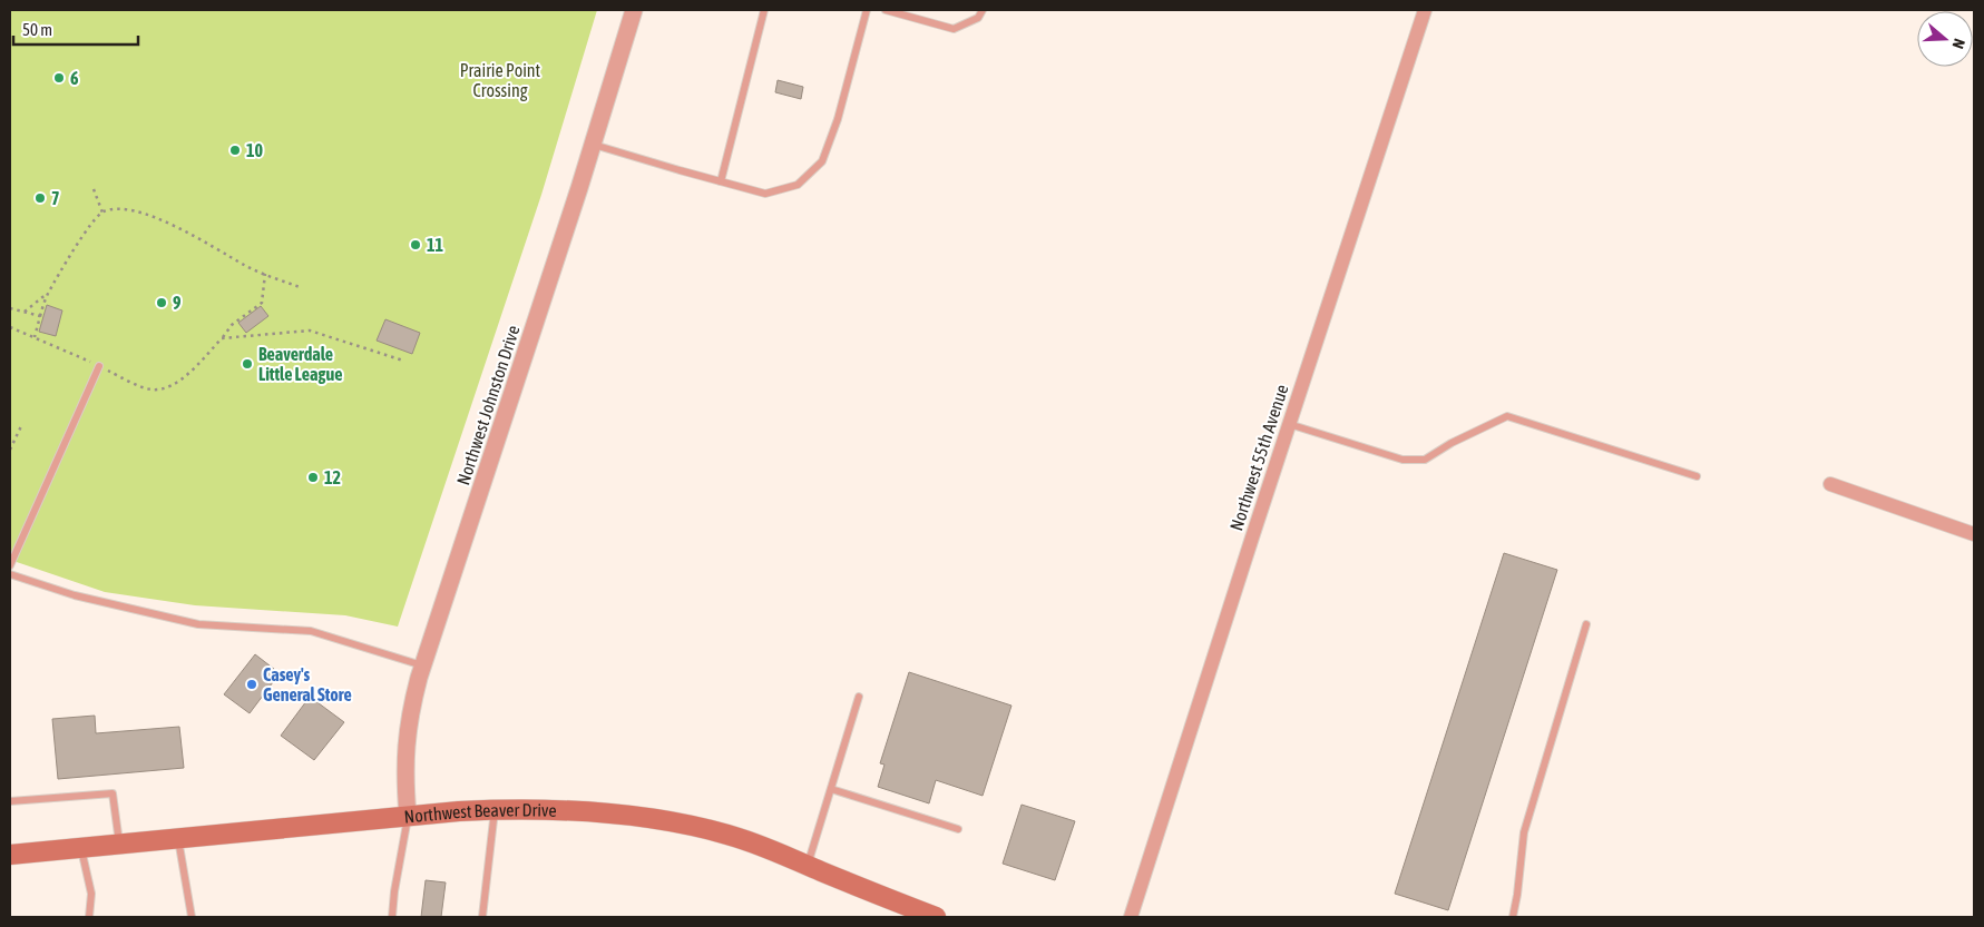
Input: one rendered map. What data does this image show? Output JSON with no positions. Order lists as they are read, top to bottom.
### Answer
{
  "streets": {
    "main road": ["Northwest Beaver Drive"],
    "street": ["Northwest Johnston Drive", "Northwest 55th Avenue"]
  },
  "crossings": [
    ["Northwest Johnston Drive", "Northwest Beaver Drive"]
  ],
  "parks": ["Prairie Point Crossing"],
  "places": [
    "6",
    "10",
    "7",
    "11",
    "9",
    "Beaverdale Little League",
    "12",
    "Casey's General Store"
  ],
  "scale_bar": "50 m",
  "north": "right"
}
